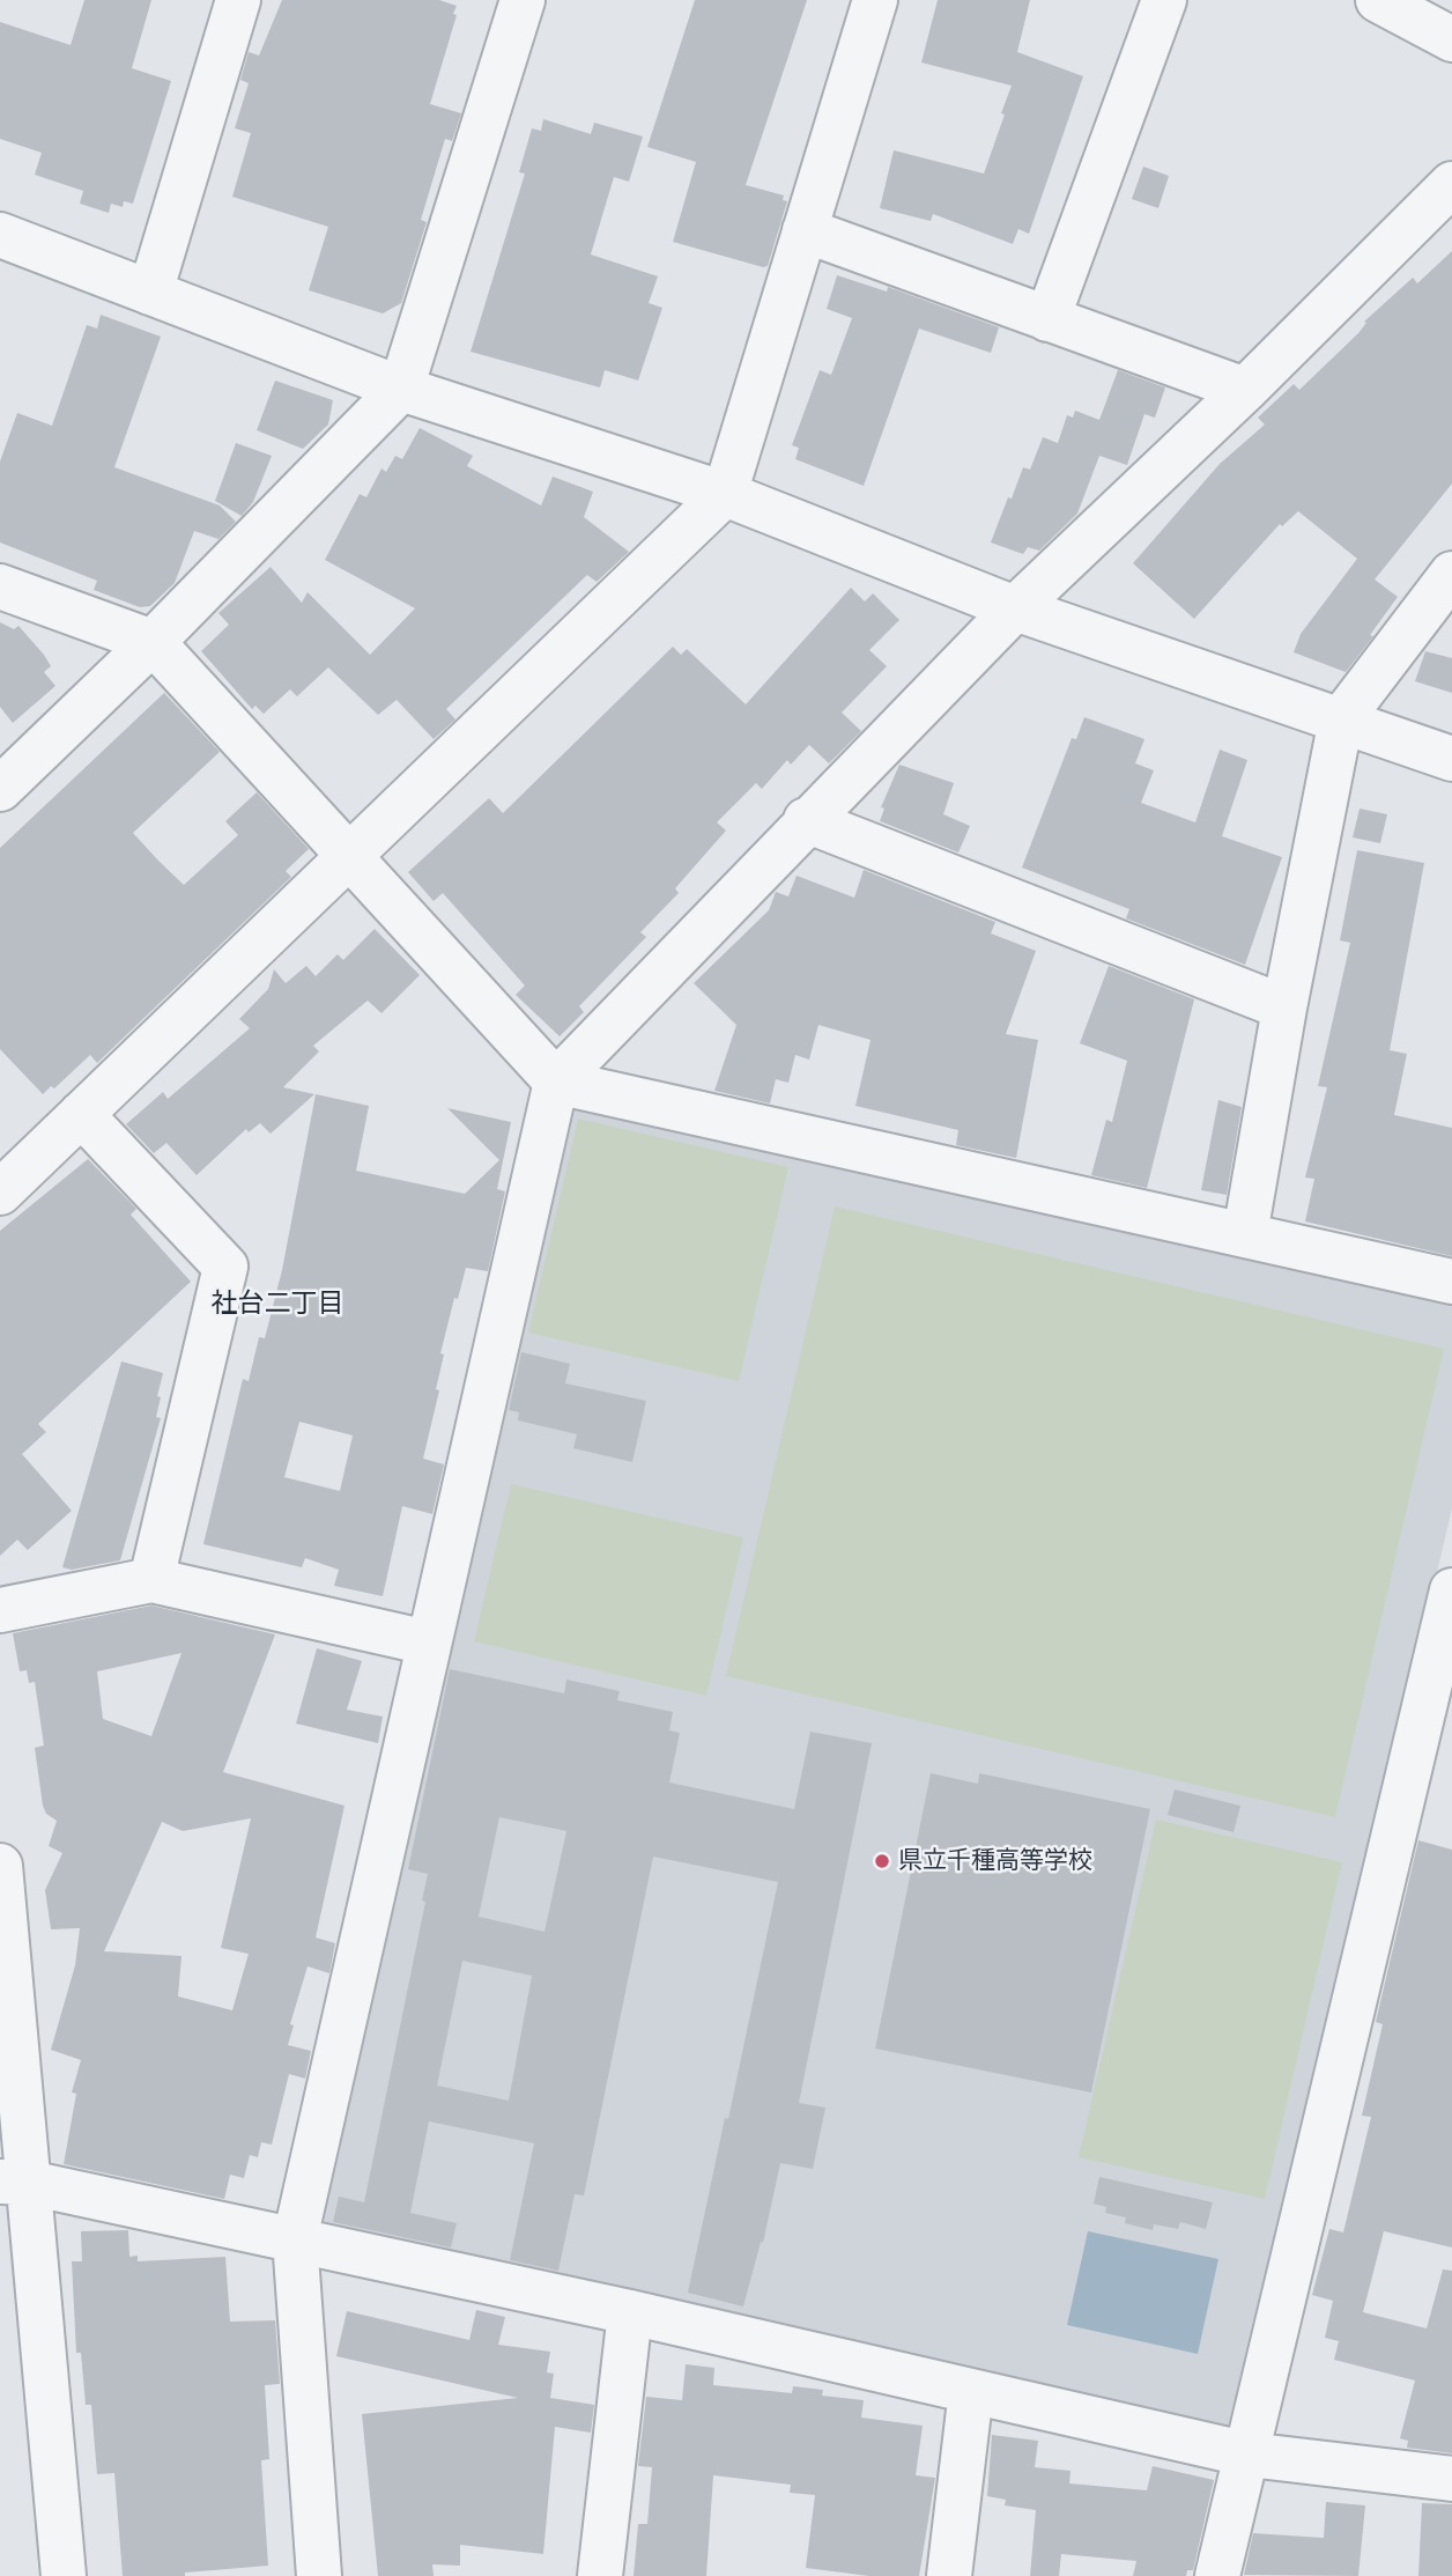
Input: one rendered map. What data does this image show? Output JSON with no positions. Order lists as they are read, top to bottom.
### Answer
{
  "districts": ["社台二丁目"],
  "places": ["県立千種高等学校"]
}
